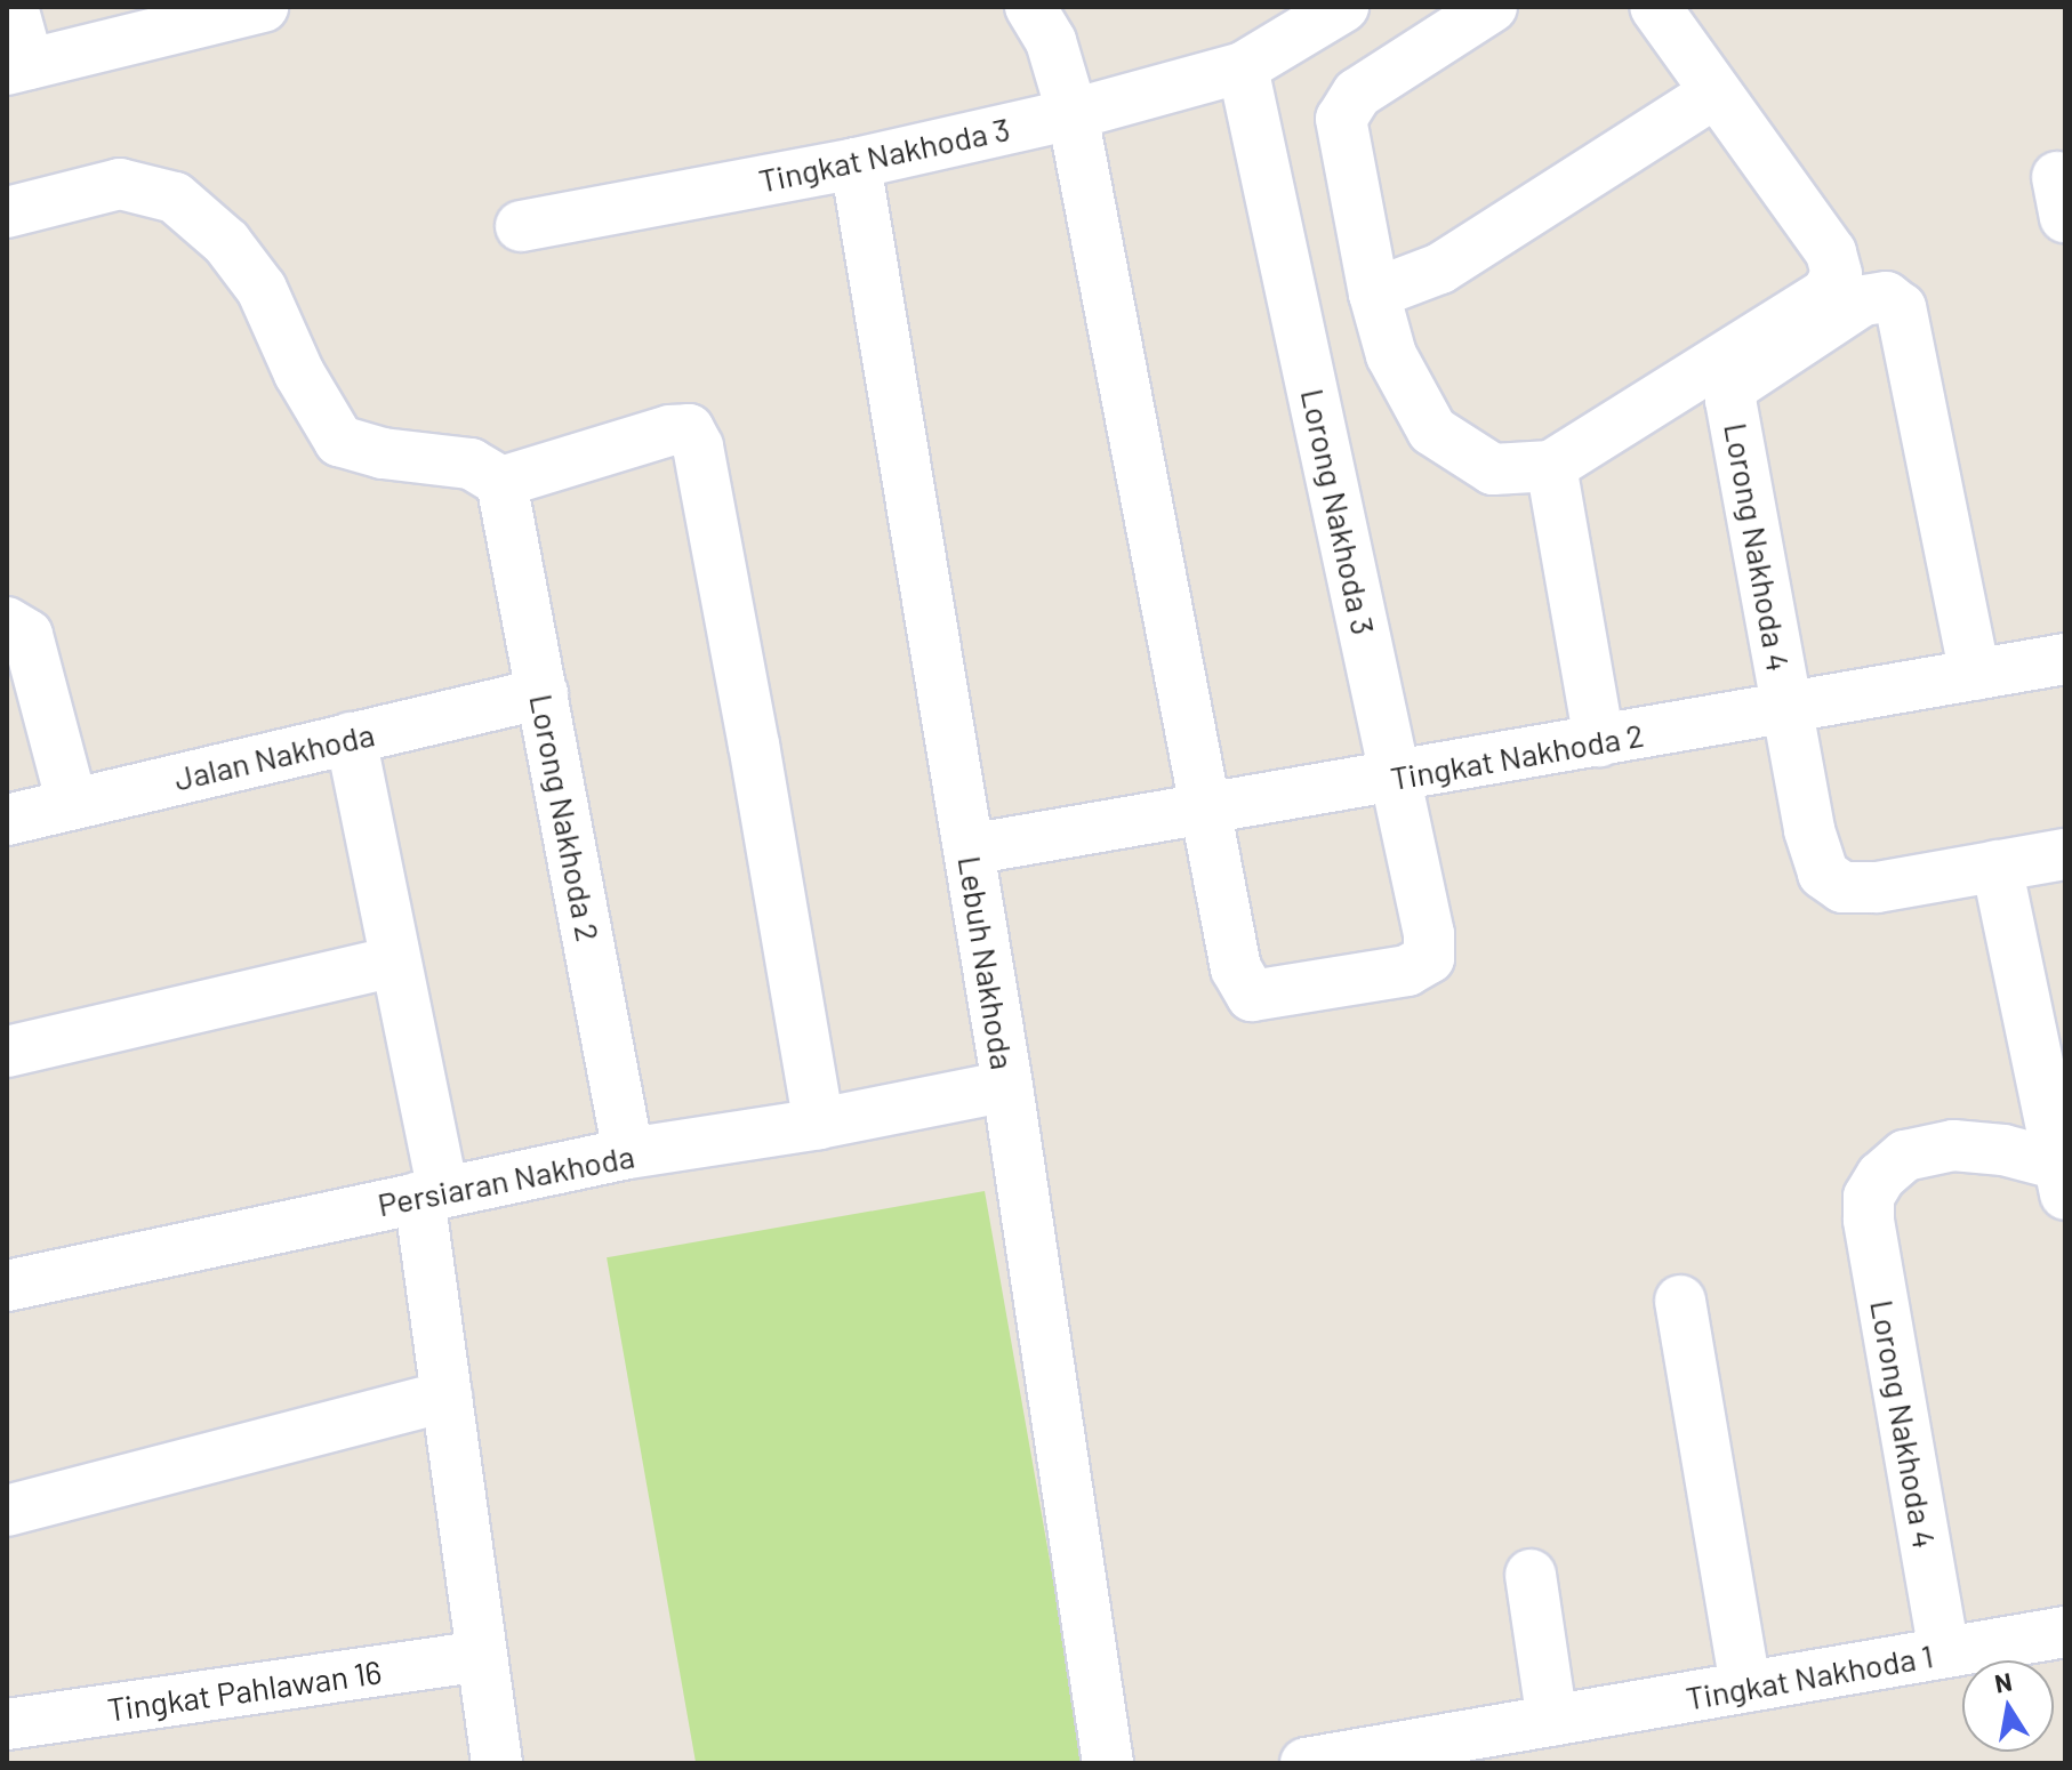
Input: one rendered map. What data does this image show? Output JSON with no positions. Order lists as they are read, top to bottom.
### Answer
{
  "streets": {
    "street": [
      "Tingkat Nakhoda 3",
      "Lorong Nakhoda 3",
      "Lorong Nakhoda 4",
      "Jalan Nakhoda",
      "Tingkat Nakhoda 2",
      "Lorong Nakhoda 2",
      "Lebuh Nakhoda",
      "Persiaran Nakhoda",
      "Tingkat Nakhoda 1",
      "Tingkat Pahlawan 16"
    ]
  },
  "crossings": [
    ["Tingkat Nakhoda 3", "Lorong Nakhoda 3"],
    ["Tingkat Nakhoda 3", "Lebuh Nakhoda"],
    ["Lorong Nakhoda 3", "Tingkat Nakhoda 2"],
    ["Lorong Nakhoda 4", "Tingkat Nakhoda 2"],
    ["Lorong Nakhoda 4", "Tingkat Nakhoda 1"],
    ["Jalan Nakhoda", "Lorong Nakhoda 2"],
    ["Tingkat Nakhoda 2", "Lebuh Nakhoda"],
    ["Lorong Nakhoda 2", "Persiaran Nakhoda"],
    ["Lebuh Nakhoda", "Persiaran Nakhoda"]
  ],
  "north": "top"
}
